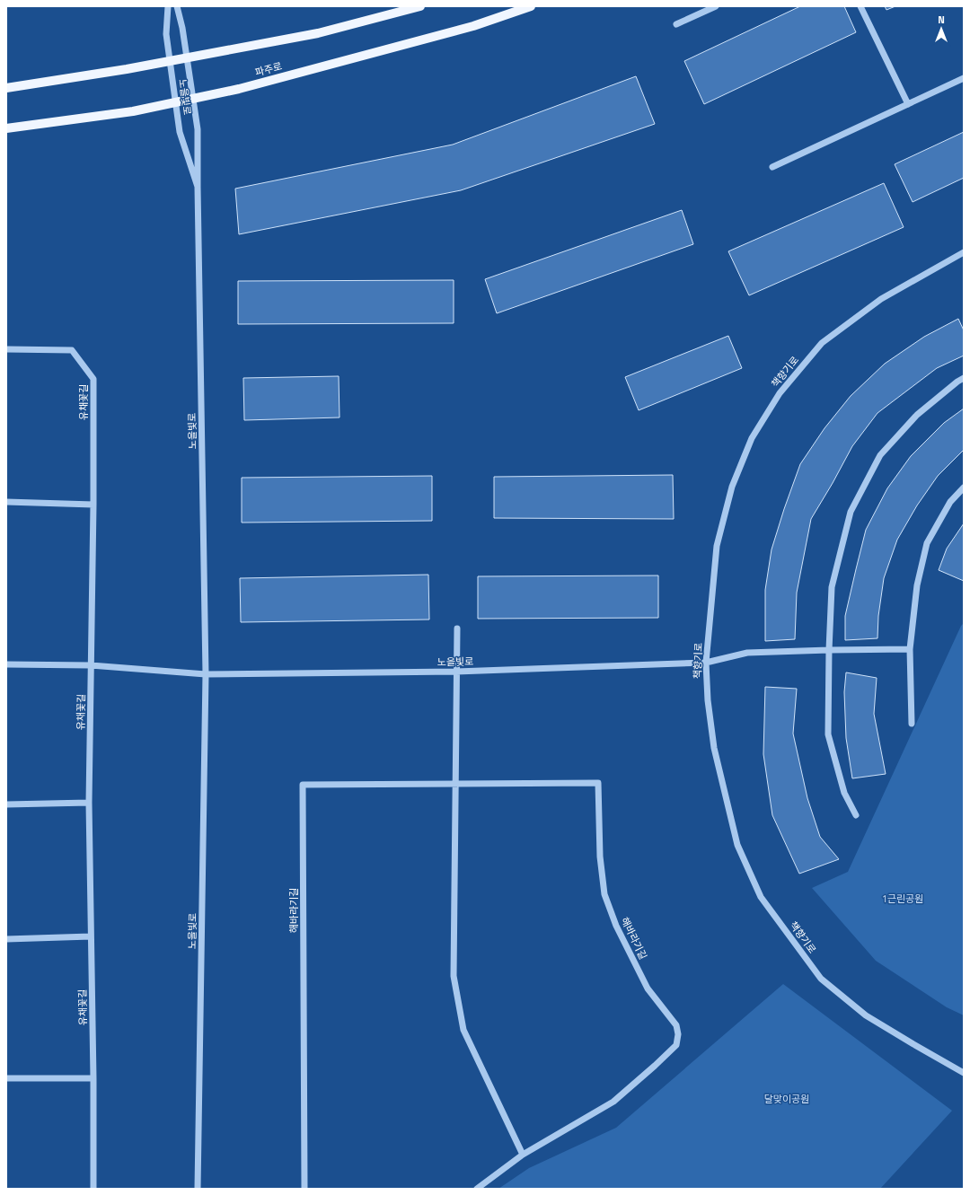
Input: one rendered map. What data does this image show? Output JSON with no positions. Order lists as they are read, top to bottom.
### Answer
{
  "streets": {
    "main road": ["파주로"],
    "street": [
      "노을빛로",
      "책향기로",
      "유채꽃길",
      "해바라기길"
    ]
  },
  "crossings": [
    ["노을빛로", "책향기로"]
  ],
  "parks": ["1근린공원", "달맞이공원"],
  "north": "top"
}
